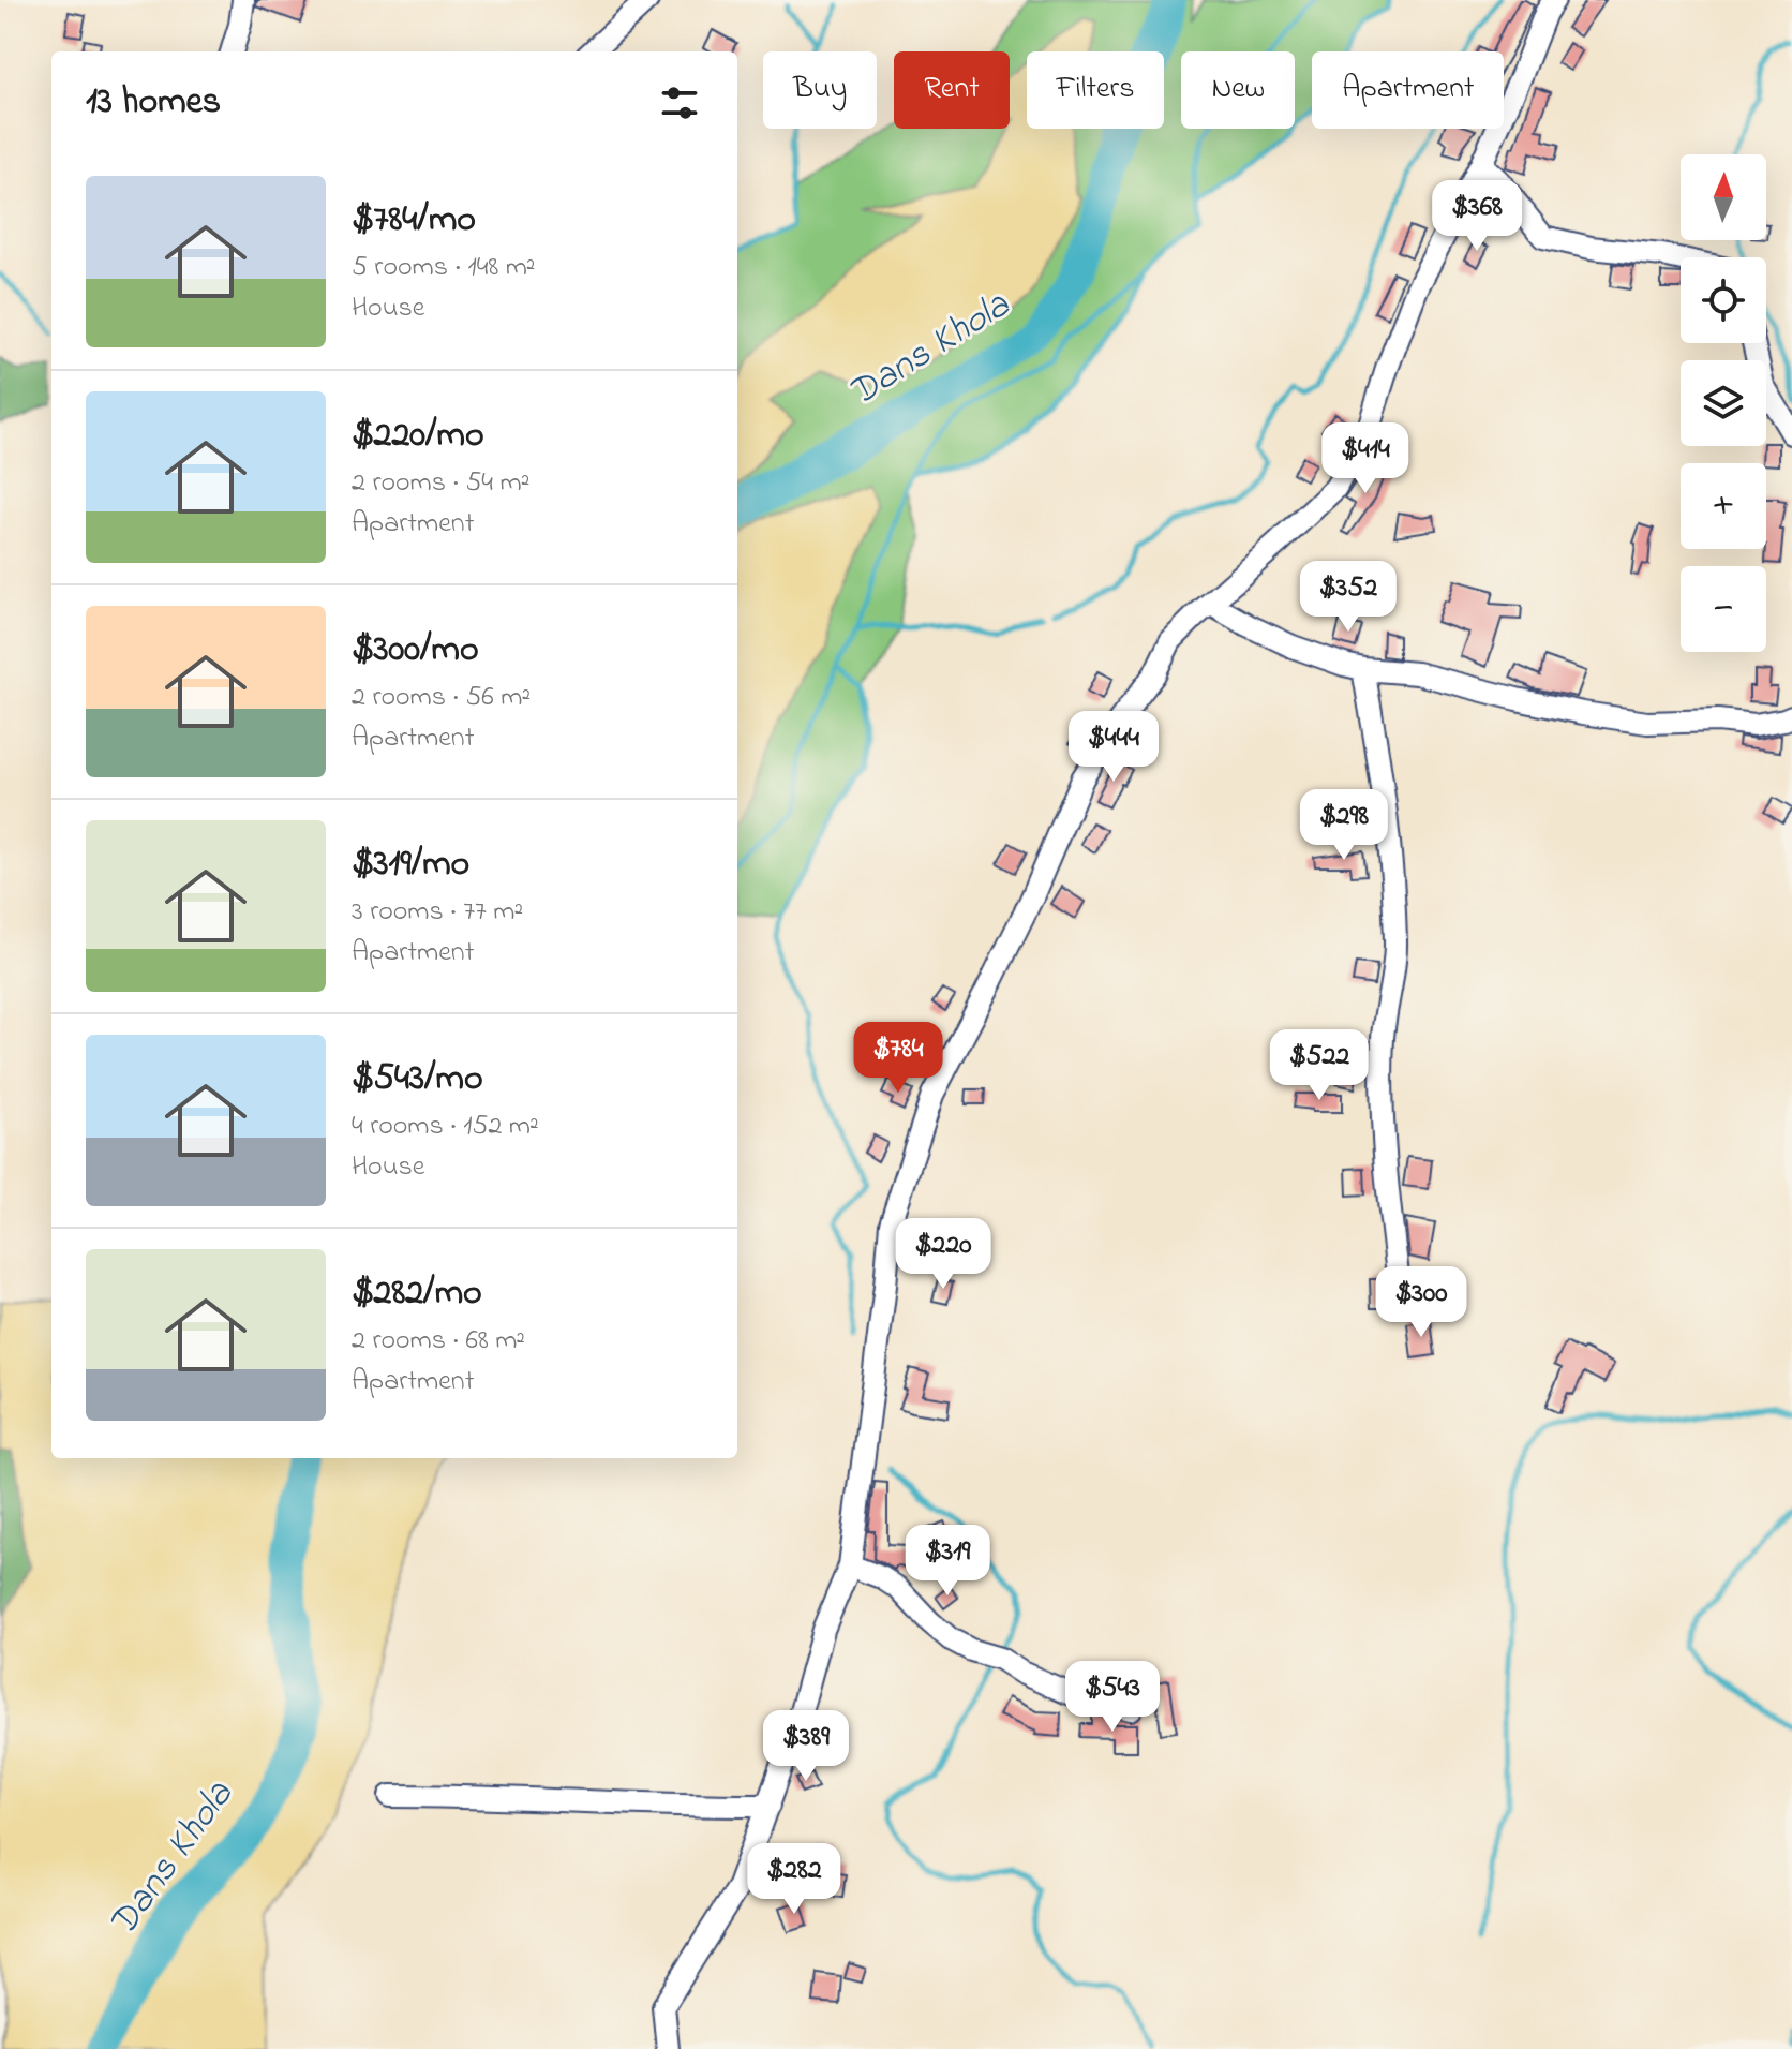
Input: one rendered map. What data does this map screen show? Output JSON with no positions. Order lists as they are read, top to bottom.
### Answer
{
  "water": ["Dans Khola"],
  "north": "top",
  "page": {
    "chip": [
      "Buy",
      "Rent",
      "Filters",
      "New",
      "Apartment"
    ],
    "heading": "13 homes",
    "map_buttons": ["+", "−"],
    "list": [
      {
        "name": "$784/mo",
        "note": "5 rooms · 148 m² · House"
      },
      {
        "name": "$220/mo",
        "note": "2 rooms · 54 m² · Apartment"
      },
      {
        "name": "$300/mo",
        "note": "2 rooms · 56 m² · Apartment"
      },
      {
        "name": "$319/mo",
        "note": "3 rooms · 77 m² · Apartment"
      },
      {
        "name": "$543/mo",
        "note": "4 rooms · 152 m² · House"
      },
      {
        "name": "$282/mo",
        "note": "2 rooms · 68 m² · Apartment"
      }
    ],
    "price": [
      "$368",
      "$414",
      "$352",
      "$444",
      "$298",
      "$784",
      "$522",
      "$220",
      "$300",
      "$319",
      "$543",
      "$389",
      "$282"
    ]
  }
}
